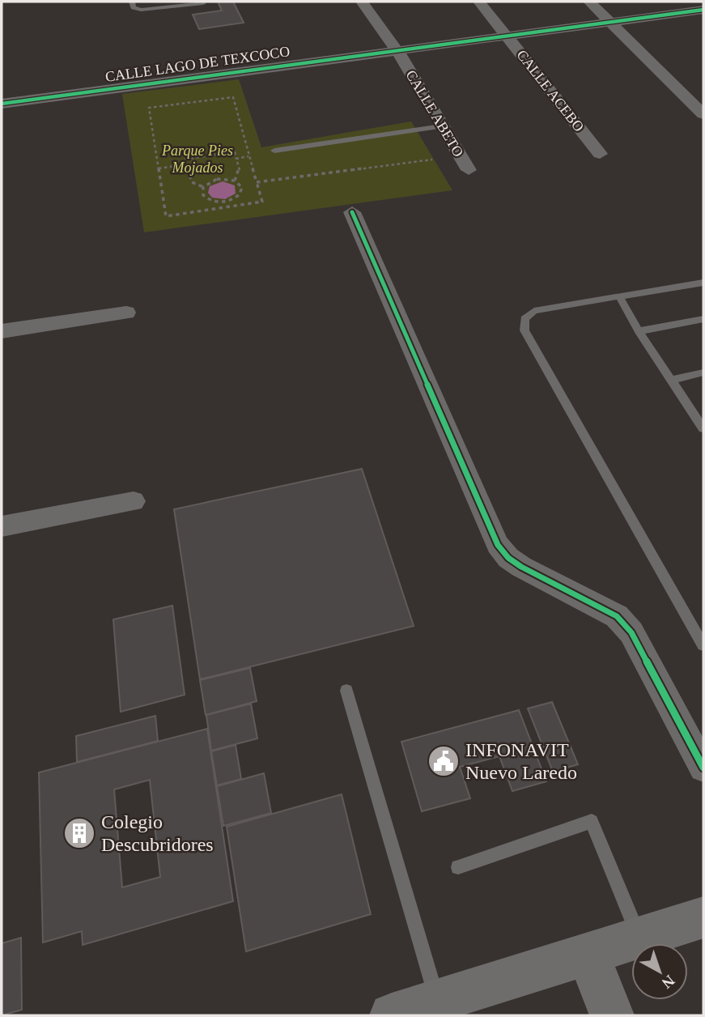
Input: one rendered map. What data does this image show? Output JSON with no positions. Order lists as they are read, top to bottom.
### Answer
{
  "streets": {
    "street": ["CALLE LAGO DE TEXCOCO", "CALLE ACEBO", "CALLE ABETO"]
  },
  "crossings": [
    ["CALLE LAGO DE TEXCOCO", "CALLE ACEBO"],
    ["CALLE LAGO DE TEXCOCO", "CALLE ABETO"]
  ],
  "parks": ["Parque Pies Mojados"],
  "places": {
    "public building": ["INFONAVIT Nuevo Laredo"],
    "building": ["Colegio Descubridores"]
  },
  "north": "bottom right"
}
